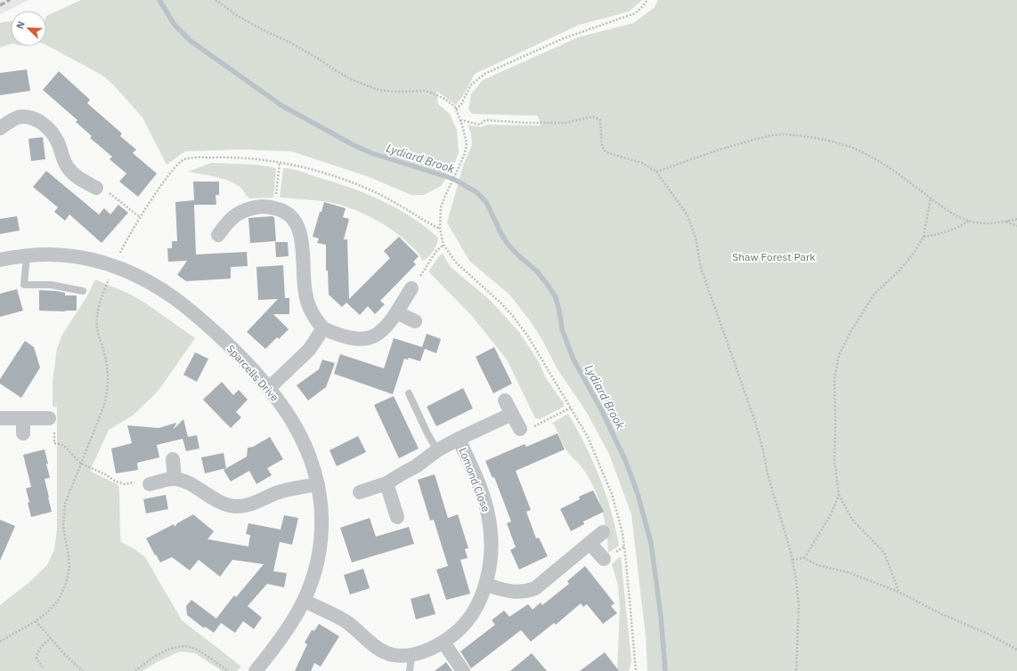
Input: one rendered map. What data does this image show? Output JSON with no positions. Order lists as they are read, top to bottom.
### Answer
{
  "streets": {
    "street": ["Sparcells Drive", "Lomond Close"]
  },
  "crossings": [
    ["Sparcells Drive", "Lomond Close"]
  ],
  "water": ["Lydiard Brook"],
  "parks": ["Shaw Forest Park"],
  "north": "top left"
}
